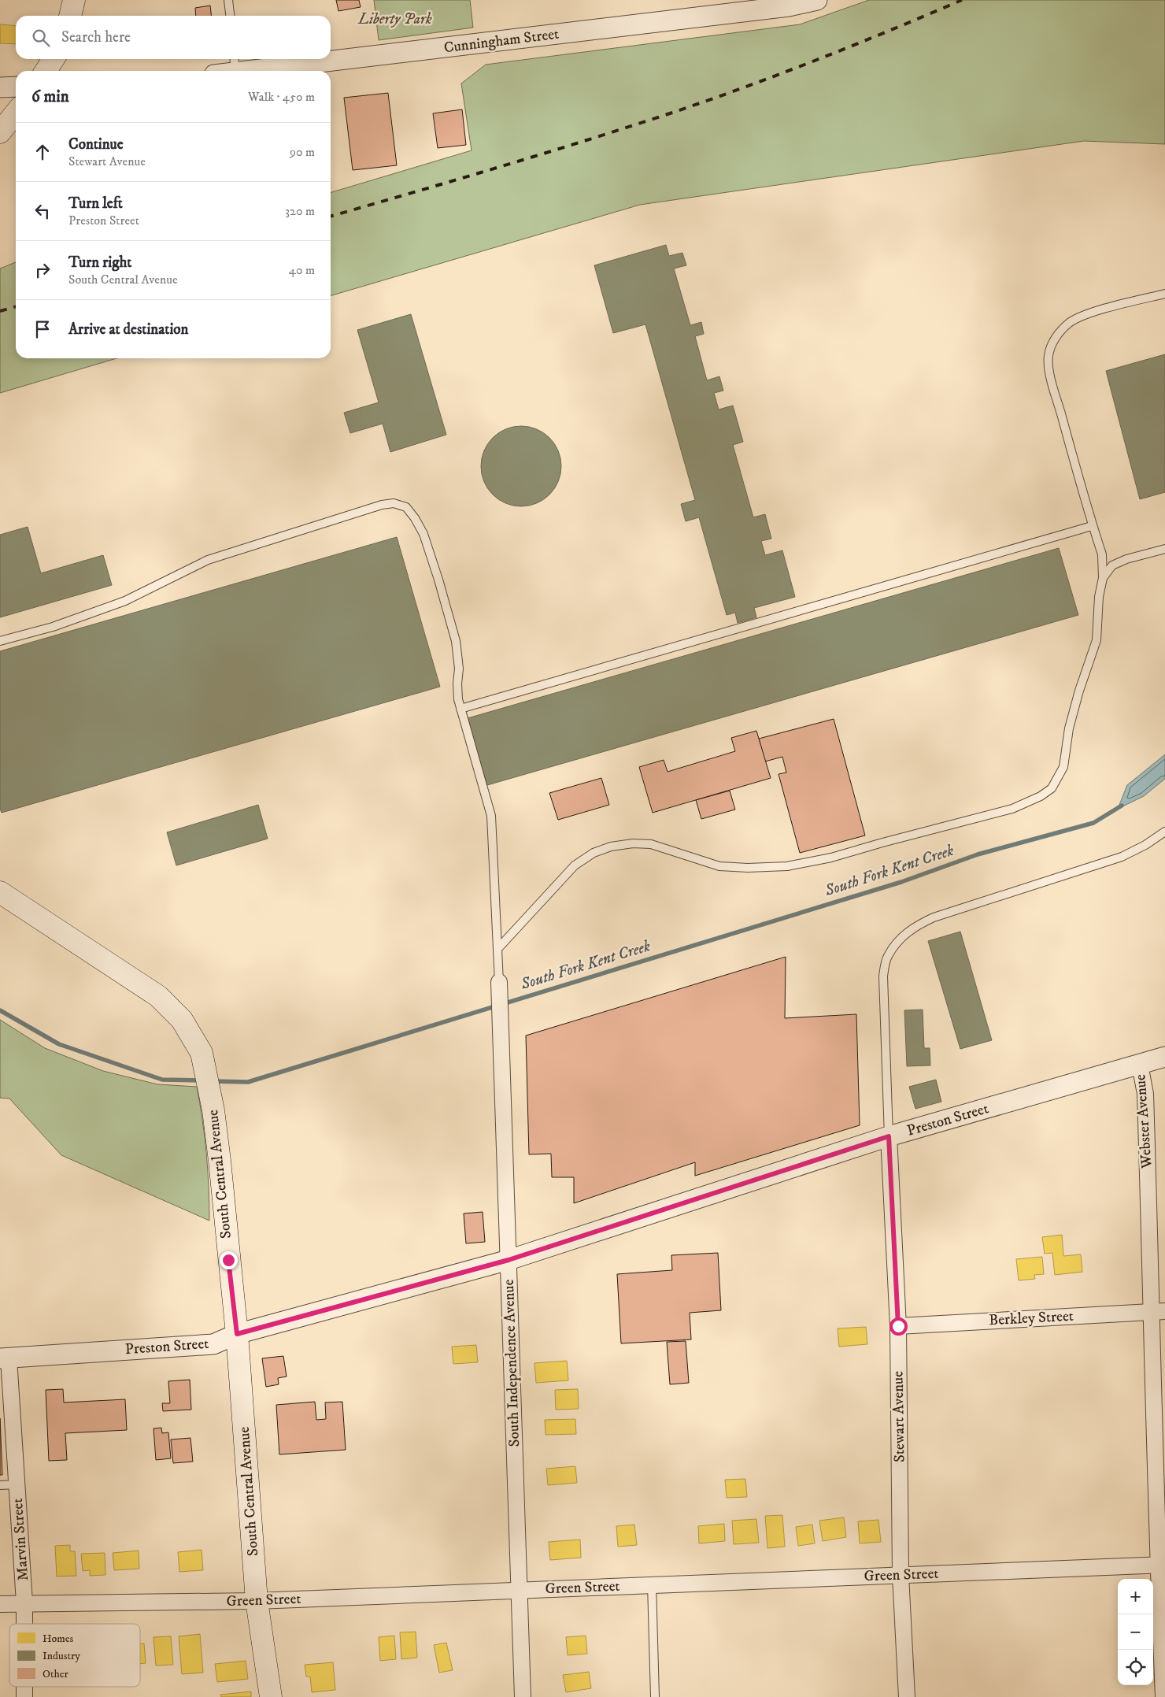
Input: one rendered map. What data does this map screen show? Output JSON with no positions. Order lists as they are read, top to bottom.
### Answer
{
  "streets": {
    "main road": ["South Central Avenue"],
    "street": [
      "Cunningham Street",
      "Preston Street",
      "Webster Avenue",
      "Berkley Street",
      "South Independence Avenue",
      "Stewart Avenue",
      "Marvin Street",
      "Green Street"
    ]
  },
  "crossings": [
    ["Preston Street", "Webster Avenue"],
    ["Preston Street", "South Central Avenue"],
    ["Preston Street", "South Independence Avenue"],
    ["Preston Street", "Stewart Avenue"],
    ["Preston Street", "Marvin Street"],
    ["Webster Avenue", "Berkley Street"],
    ["Webster Avenue", "Green Street"],
    ["South Central Avenue", "Green Street"],
    ["Berkley Street", "Stewart Avenue"],
    ["South Independence Avenue", "Green Street"],
    ["Stewart Avenue", "Green Street"],
    ["Marvin Street", "Green Street"]
  ],
  "water": ["South Fork Kent Creek"],
  "parks": ["Liberty Park"],
  "legend": ["Homes", "Industry", "Other"],
  "page": {
    "search": "Search here",
    "heading": ["6 min", "Walk · 450 m"],
    "list": [
      ["Continue", "Stewart Avenue", "90 m"],
      ["Turn left", "Preston Street", "320 m"],
      ["Turn right", "South Central Avenue", "40 m"],
      "Arrive at destination"
    ],
    "map_buttons": ["+", "−"]
  }
}
